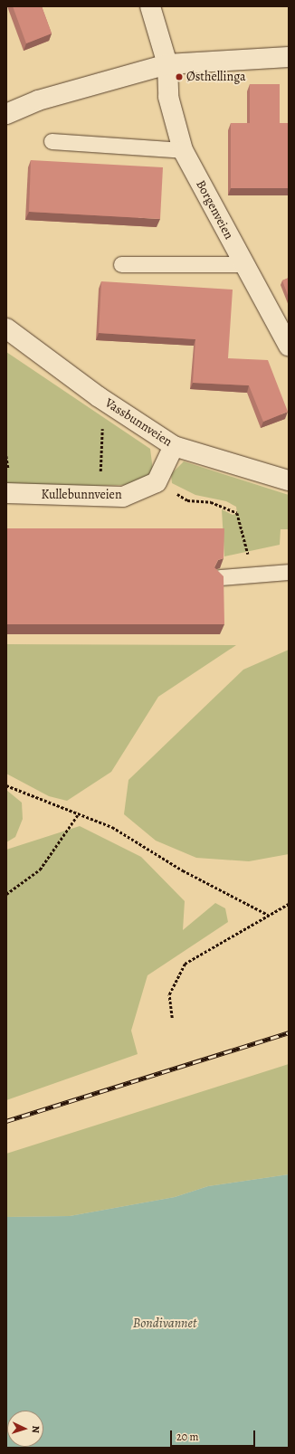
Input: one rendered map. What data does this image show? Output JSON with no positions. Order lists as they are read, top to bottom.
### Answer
{
  "streets": {
    "street": ["Borgenveien", "Vassbunnveien", "Kullebunnveien"]
  },
  "water": ["Bondivannet"],
  "places": ["Østhellinga"],
  "scale_bar": "20 m",
  "north": "right"
}
